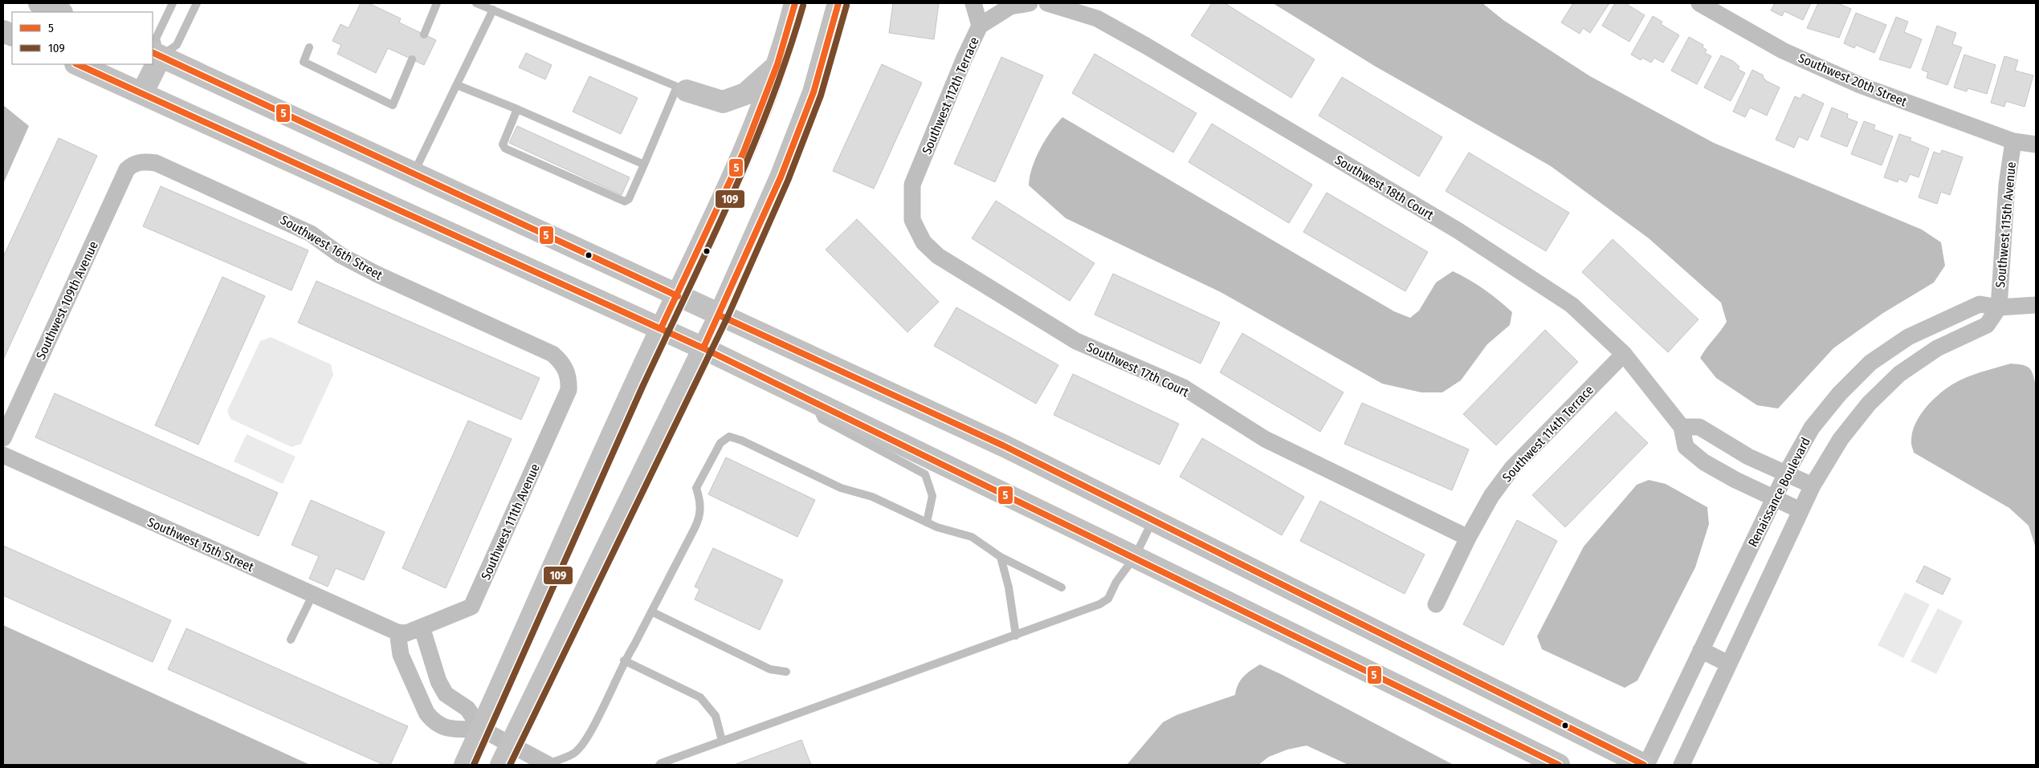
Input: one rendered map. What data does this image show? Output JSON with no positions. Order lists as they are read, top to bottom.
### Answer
{
  "streets": {
    "street": [
      "Southwest 20th Street",
      "Southwest 112th Terrace",
      "Southwest 18th Court",
      "Southwest 115th Avenue",
      "Southwest 16th Street",
      "Southwest 109th Avenue",
      "Southwest 17th Court",
      "Southwest 114th Terrace",
      "Renaissance Boulevard",
      "Southwest 111th Avenue",
      "Southwest 15th Street"
    ]
  },
  "crossings": [
    ["Southwest 20th Street", "Southwest 115th Avenue"],
    ["Southwest 112th Terrace", "Southwest 17th Court"],
    ["Southwest 18th Court", "Southwest 114th Terrace"],
    ["Southwest 18th Court", "Renaissance Boulevard"],
    ["Southwest 115th Avenue", "Renaissance Boulevard"],
    ["Southwest 16th Street", "Southwest 109th Avenue"],
    ["Southwest 16th Street", "Southwest 111th Avenue"],
    ["Southwest 17th Court", "Southwest 114th Terrace"],
    ["Southwest 111th Avenue", "Southwest 15th Street"]
  ],
  "lines": ["transit line 5", "transit line 109"],
  "legend": ["5", "109"]
}
